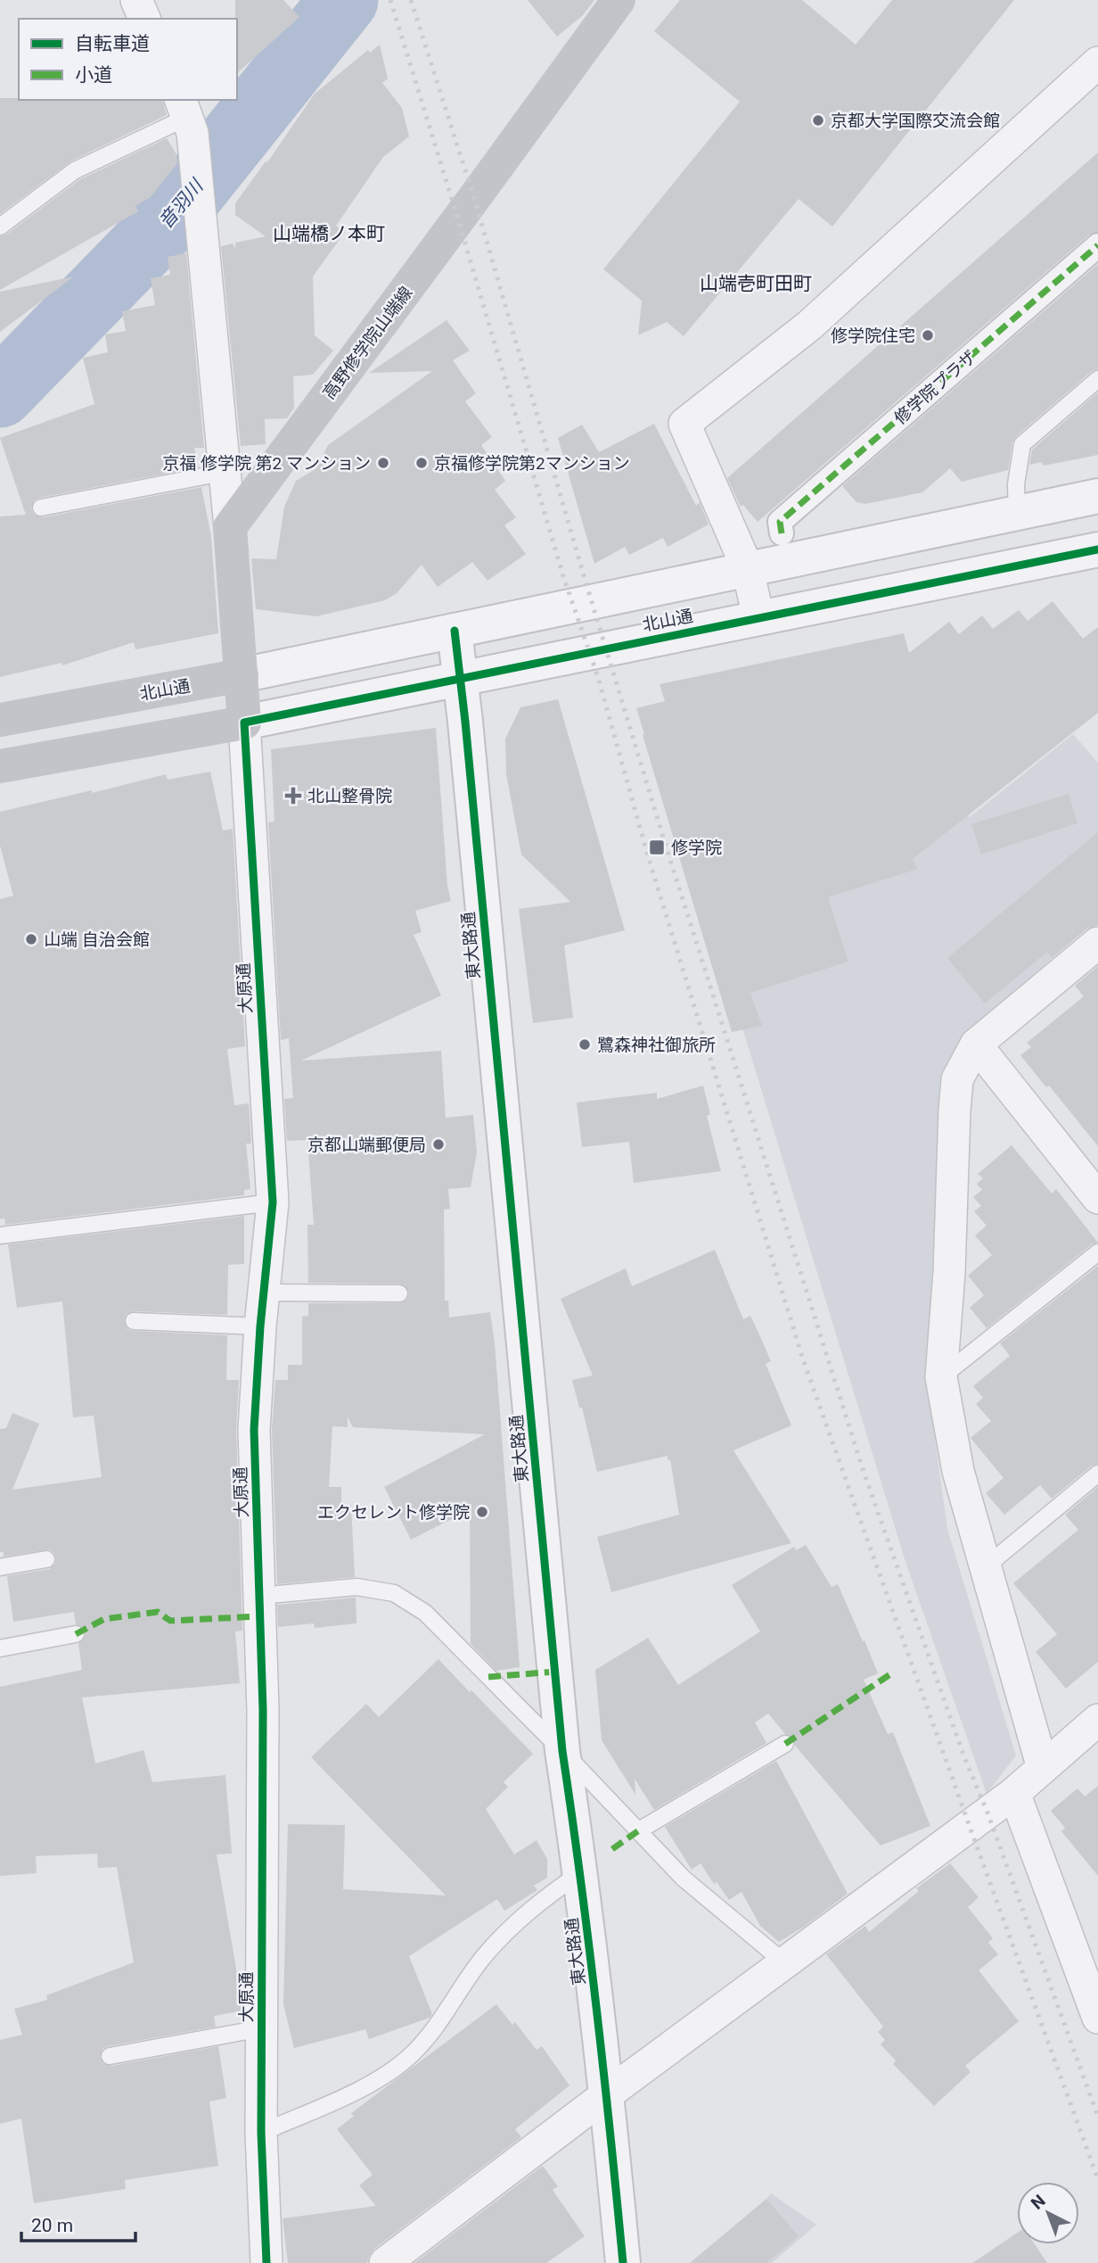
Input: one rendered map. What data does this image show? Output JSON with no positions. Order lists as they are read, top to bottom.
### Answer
{
  "streets": {
    "main road": ["高野修学院山端線", "北山通"],
    "street": ["修学院プラザ", "東大路通", "大原通"]
  },
  "crossings": [
    ["北山通", "東大路通"],
    ["北山通", "大原通"]
  ],
  "districts": ["山端橋ノ本町", "山端壱町田町"],
  "water": ["音羽川"],
  "places": {
    "other": [
      "京都大学国際交流会館",
      "修学院住宅",
      "京福 修学院 第2 マンション",
      "京福修学院第2マンション",
      "山端 自治会館",
      "鷺森神社御旅所",
      "京都山端郵便局",
      "エクセレント修学院"
    ],
    "health": ["北山整骨院"],
    "transit": ["修学院"]
  },
  "legend": ["自転車道", "小道"],
  "scale_bar": "20 m",
  "north": "top left"
}
